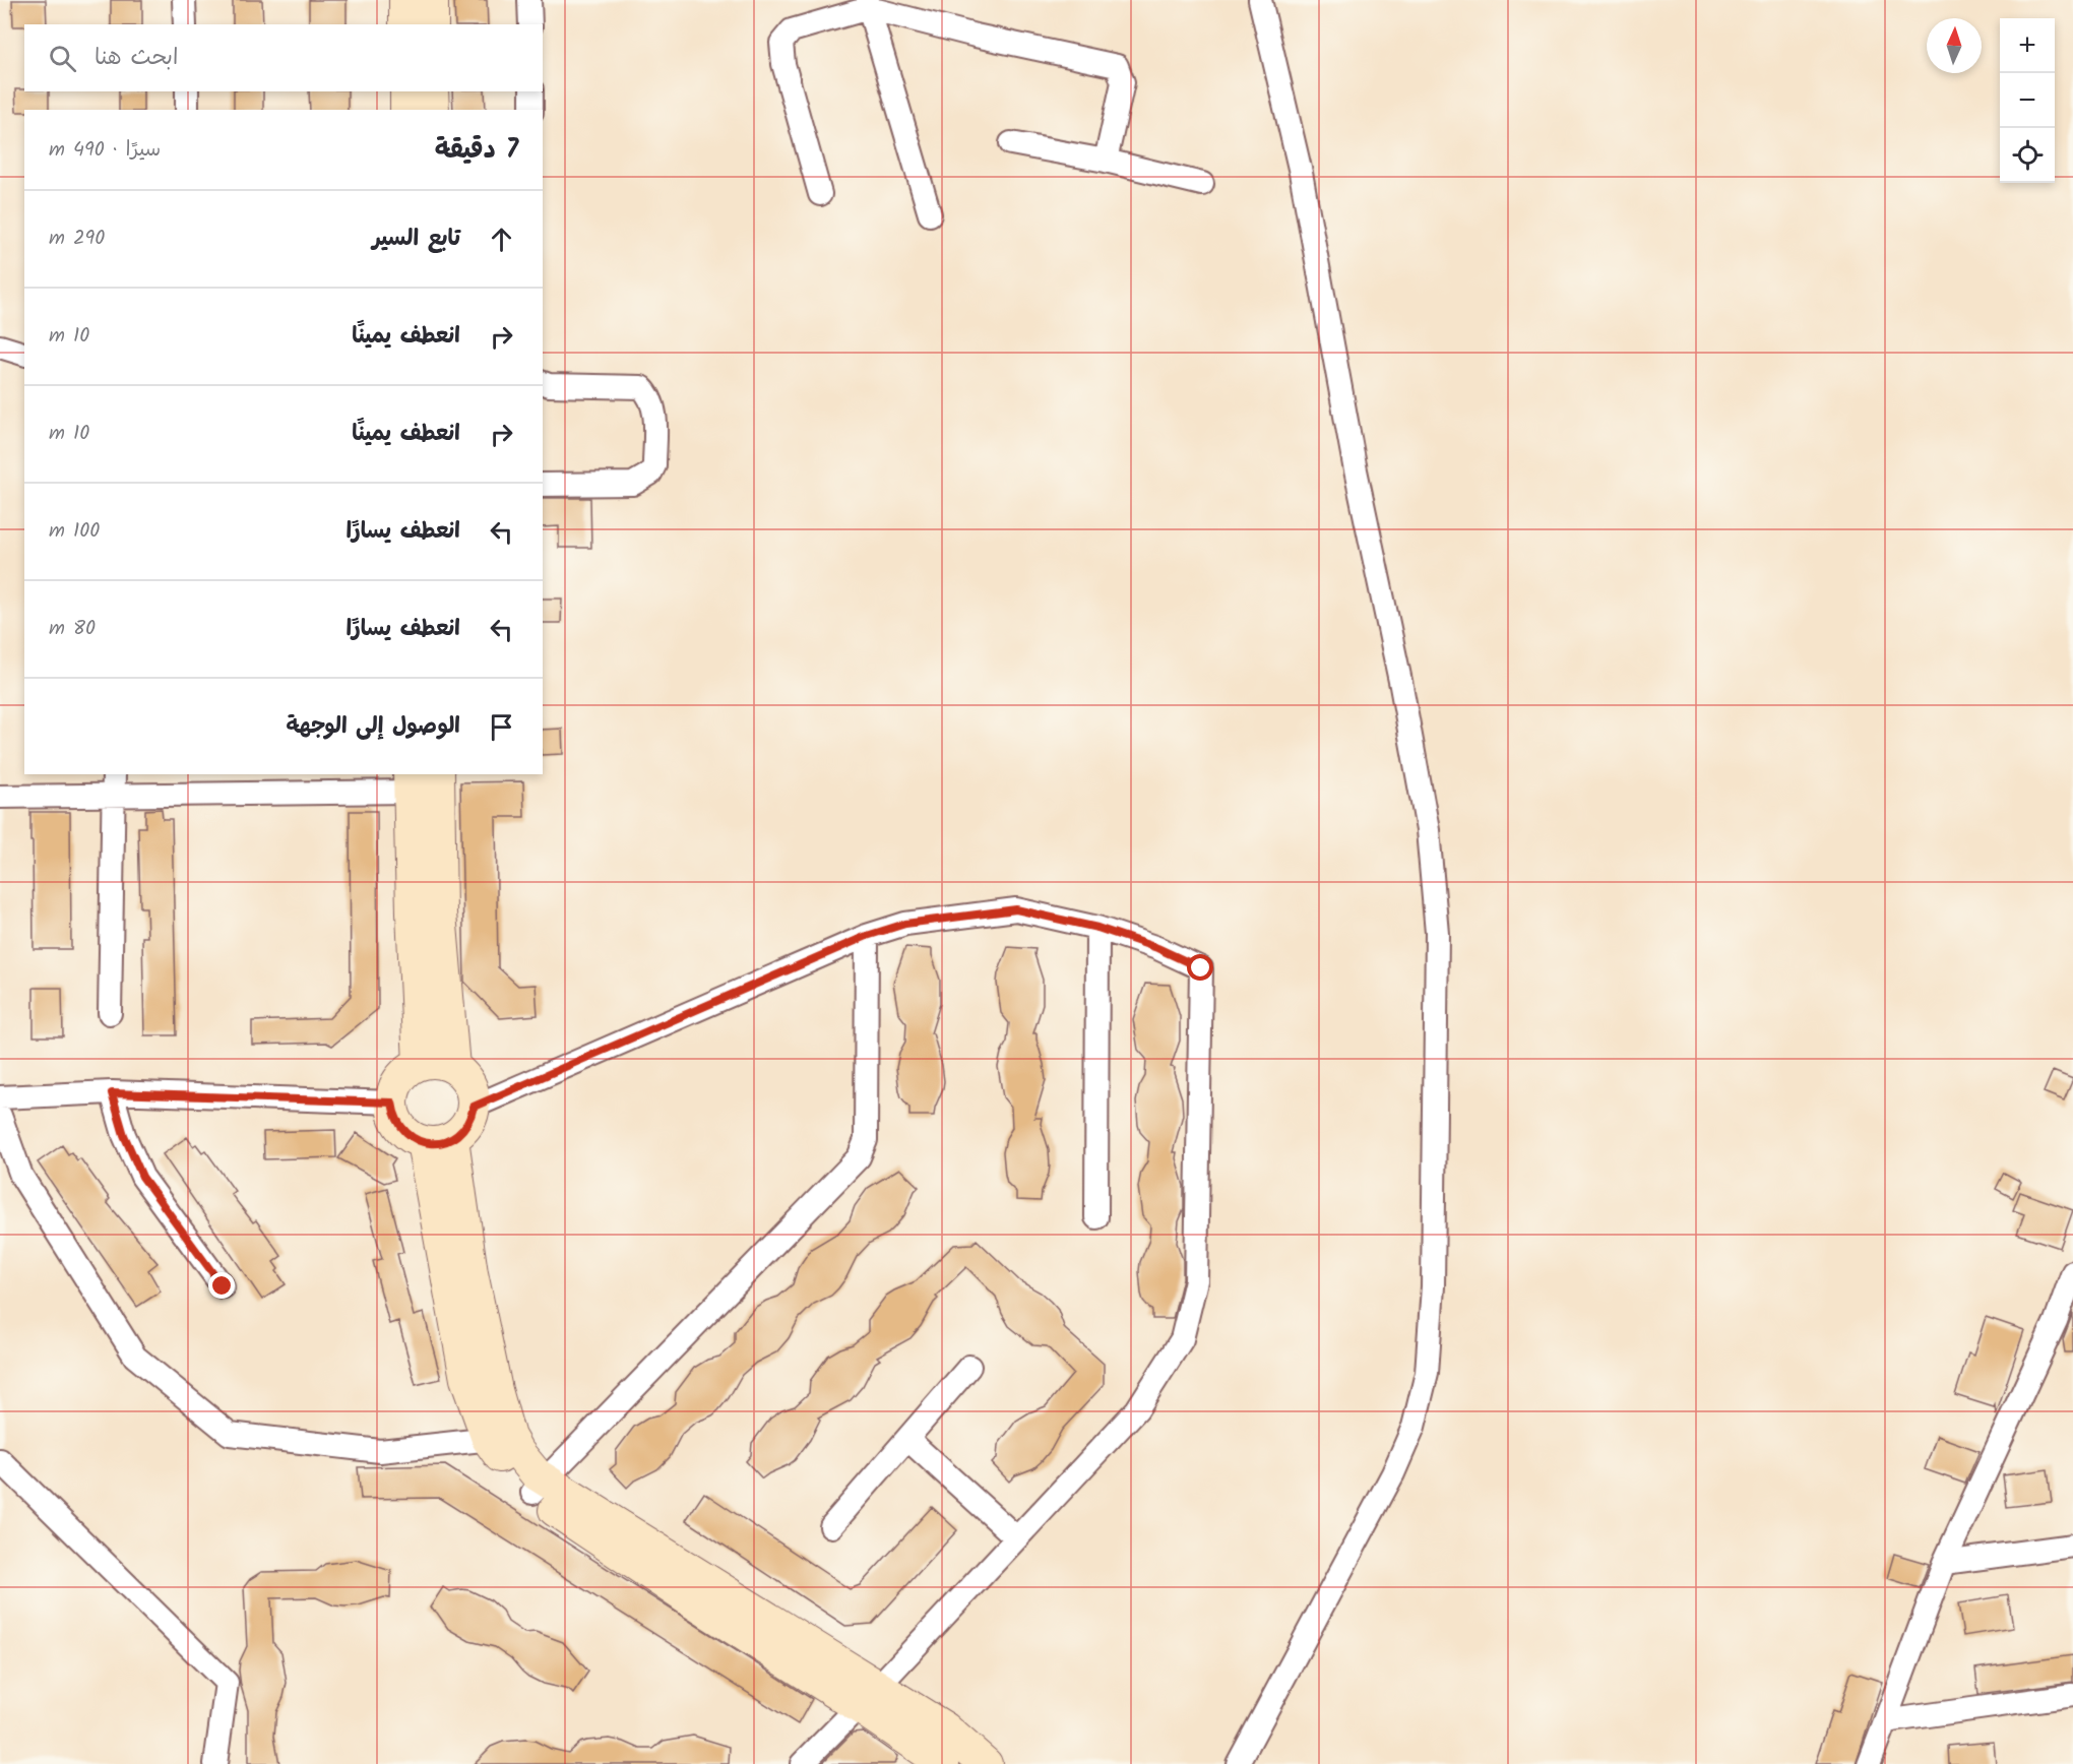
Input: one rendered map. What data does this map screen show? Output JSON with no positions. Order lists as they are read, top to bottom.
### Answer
{
  "north": "top",
  "page": {
    "map_buttons": ["+", "−"],
    "search": "ابحث هنا",
    "heading": ["7 دقيقة", "سيرًا · 490 m"],
    "list": [
      ["تابع السير", "290 m"],
      ["انعطف يمينًا", "10 m"],
      ["انعطف يمينًا", "10 m"],
      ["انعطف يسارًا", "100 m"],
      ["انعطف يسارًا", "80 m"],
      "الوصول إلى الوجهة"
    ]
  }
}
